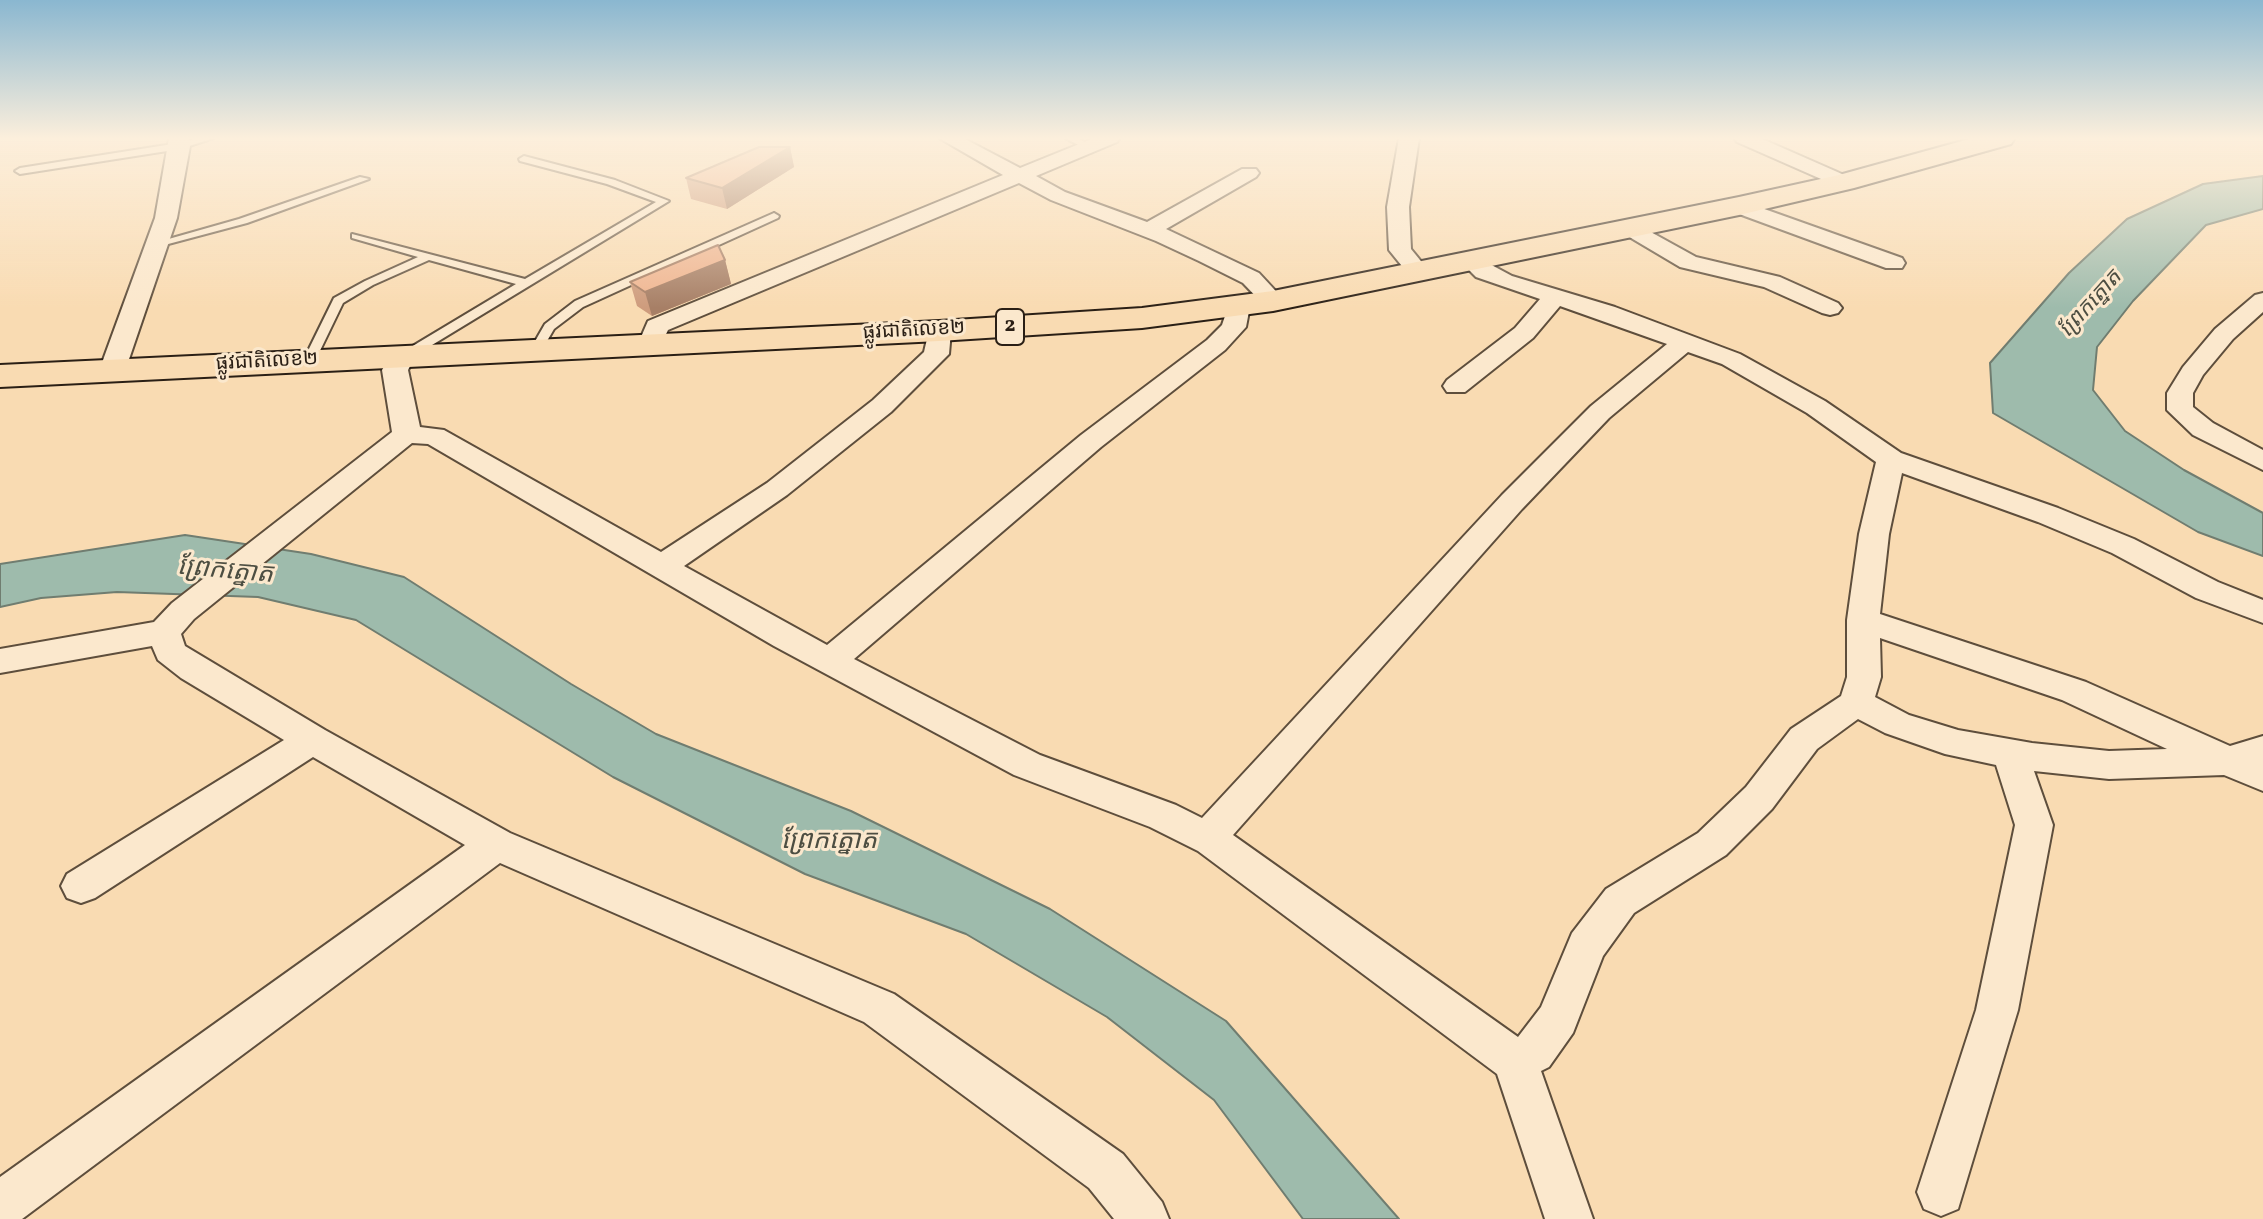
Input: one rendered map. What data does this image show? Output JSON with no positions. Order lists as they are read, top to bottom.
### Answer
{
  "streets": {
    "highway": ["2", "ផ្លូវជាតិលេខ២"]
  },
  "water": ["ព្រែកត្នោត"]
}
